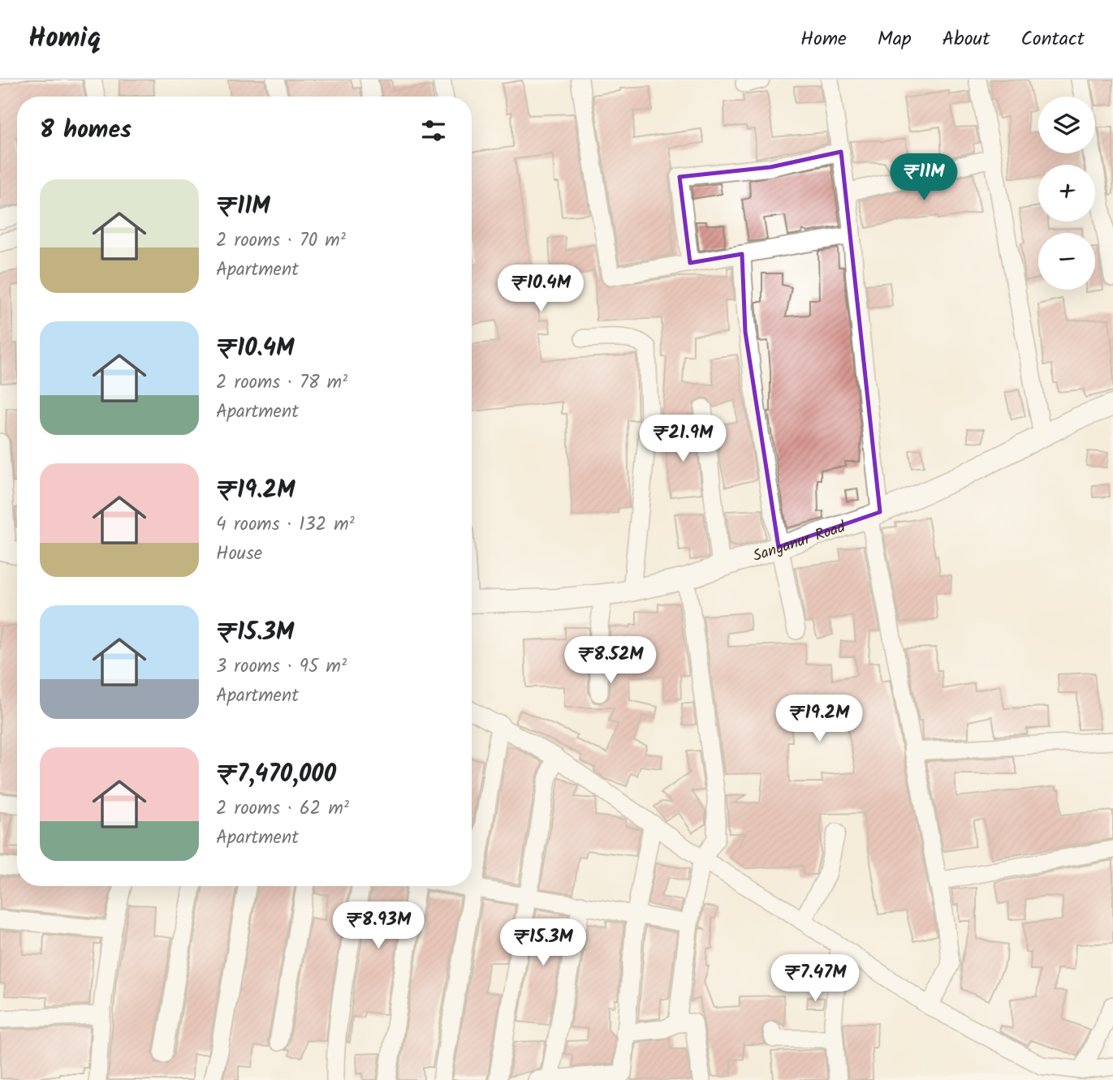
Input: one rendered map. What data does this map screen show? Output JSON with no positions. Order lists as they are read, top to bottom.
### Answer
{
  "streets": {
    "main road": ["Sanganur Road"]
  },
  "page": {
    "header": "Homiq",
    "nav": [
      "Home",
      "Map",
      "About",
      "Contact"
    ],
    "map_buttons": ["+", "−"],
    "heading": "8 homes",
    "price": [
      "₹11M",
      "₹10.4M",
      "₹21.9M",
      "₹8.52M",
      "₹19.2M",
      "₹8.93M",
      "₹15.3M",
      "₹7.47M"
    ],
    "list": [
      {
        "name": "₹11M",
        "note": "2 rooms · 70 m² · Apartment"
      },
      {
        "name": "₹10.4M",
        "note": "2 rooms · 78 m² · Apartment"
      },
      {
        "name": "₹19.2M",
        "note": "4 rooms · 132 m² · House"
      },
      {
        "name": "₹15.3M",
        "note": "3 rooms · 95 m² · Apartment"
      },
      {
        "name": "₹7,470,000",
        "note": "2 rooms · 62 m² · Apartment"
      }
    ]
  }
}
